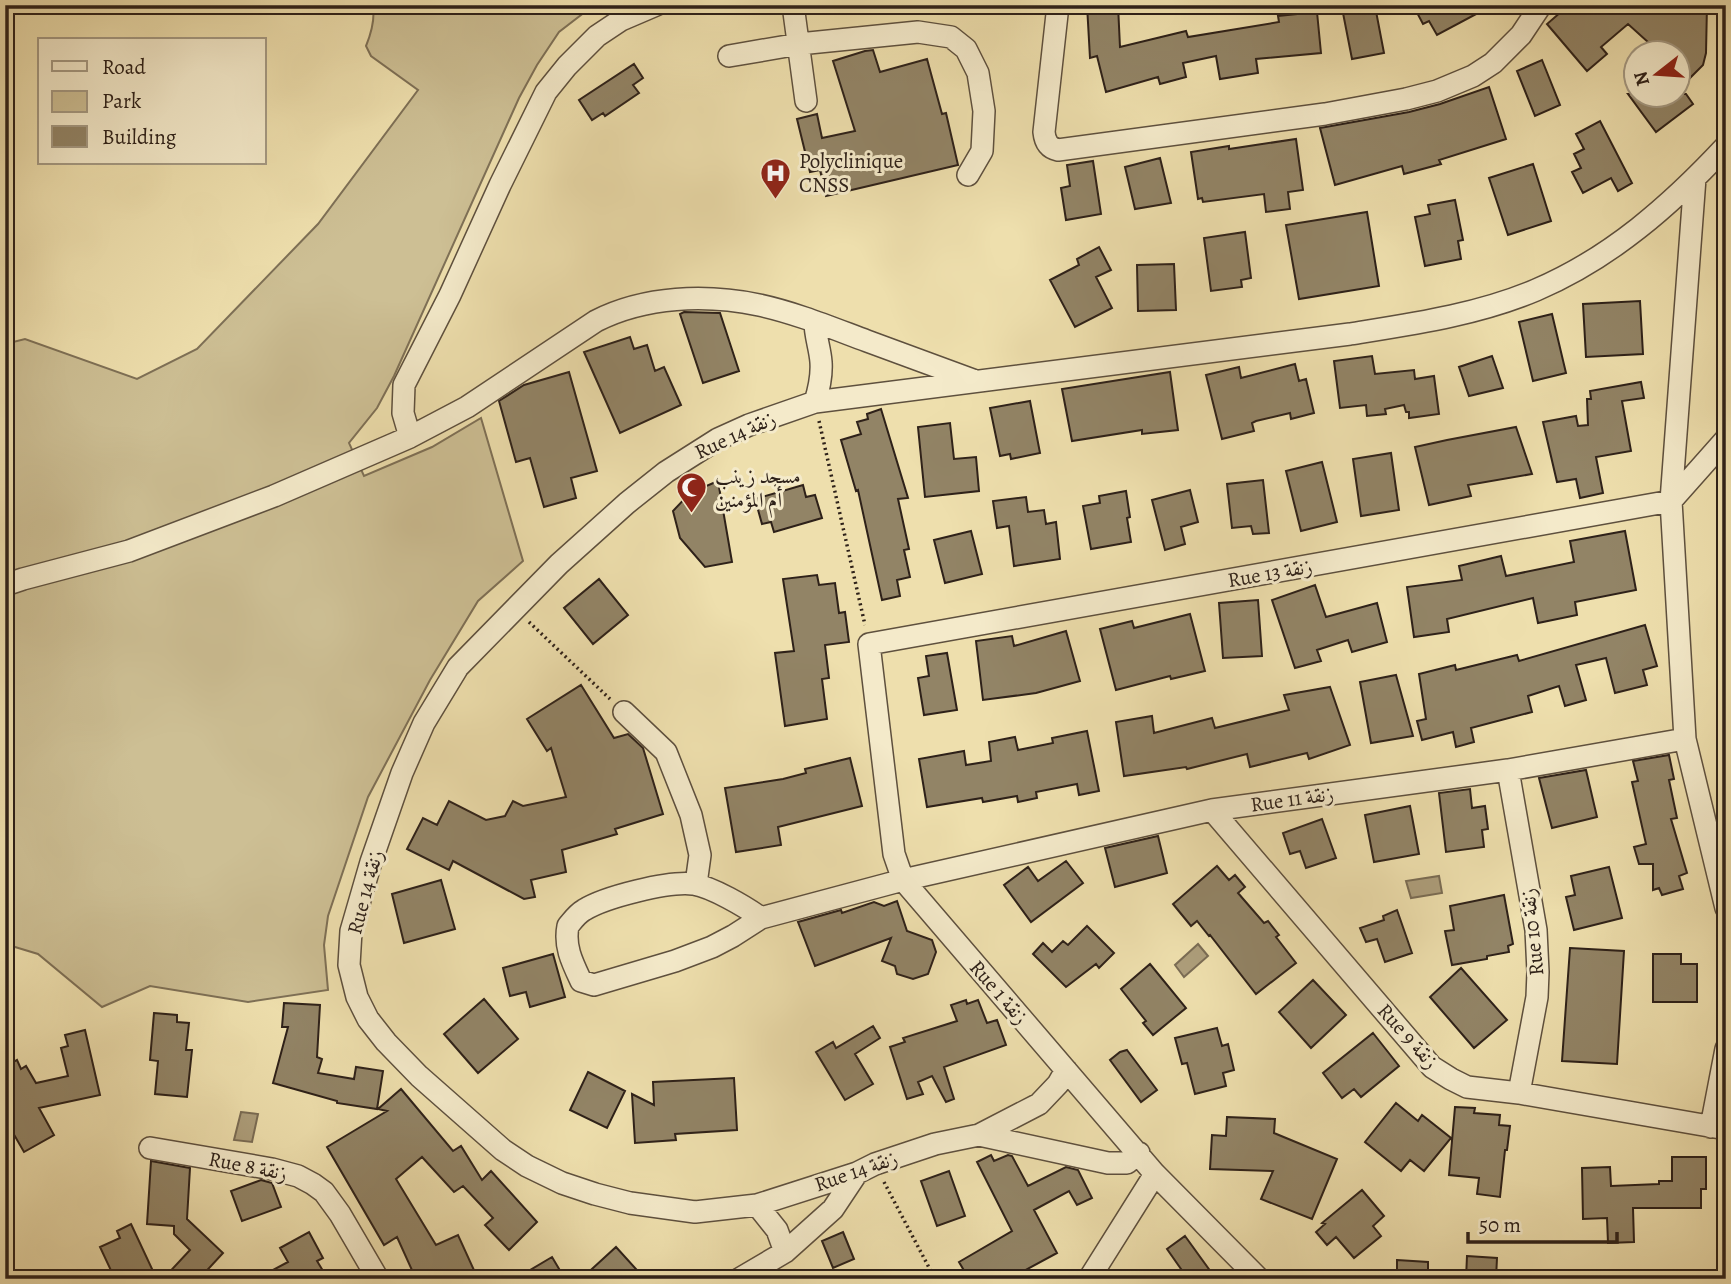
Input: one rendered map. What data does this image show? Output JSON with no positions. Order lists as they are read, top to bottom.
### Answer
{
  "streets": {
    "street": [
      "Rue 14 زنقة",
      "Rue 13 زنقة",
      "Rue 11 زنقة",
      "Rue 10 زنقة",
      "Rue 1 زنقة",
      "Rue 9 زنقة",
      "Rue 8 زنقة"
    ]
  },
  "crossings": [
    ["Rue 14 زنقة", "Rue 1 زنقة"],
    ["Rue 13 زنقة", "Rue 1 زنقة"],
    ["Rue 11 زنقة", "Rue 10 زنقة"],
    ["Rue 11 زنقة", "Rue 1 زنقة"],
    ["Rue 11 زنقة", "Rue 9 زنقة"],
    ["Rue 10 زنقة", "Rue 9 زنقة"]
  ],
  "places": {
    "hospital": ["Polyclinique CNSS"],
    "mosque": ["مسجد زينب أم المؤمنين"]
  },
  "legend": ["Road", "Park", "Building"],
  "scale_bar": "50 m",
  "north": "left"
}
